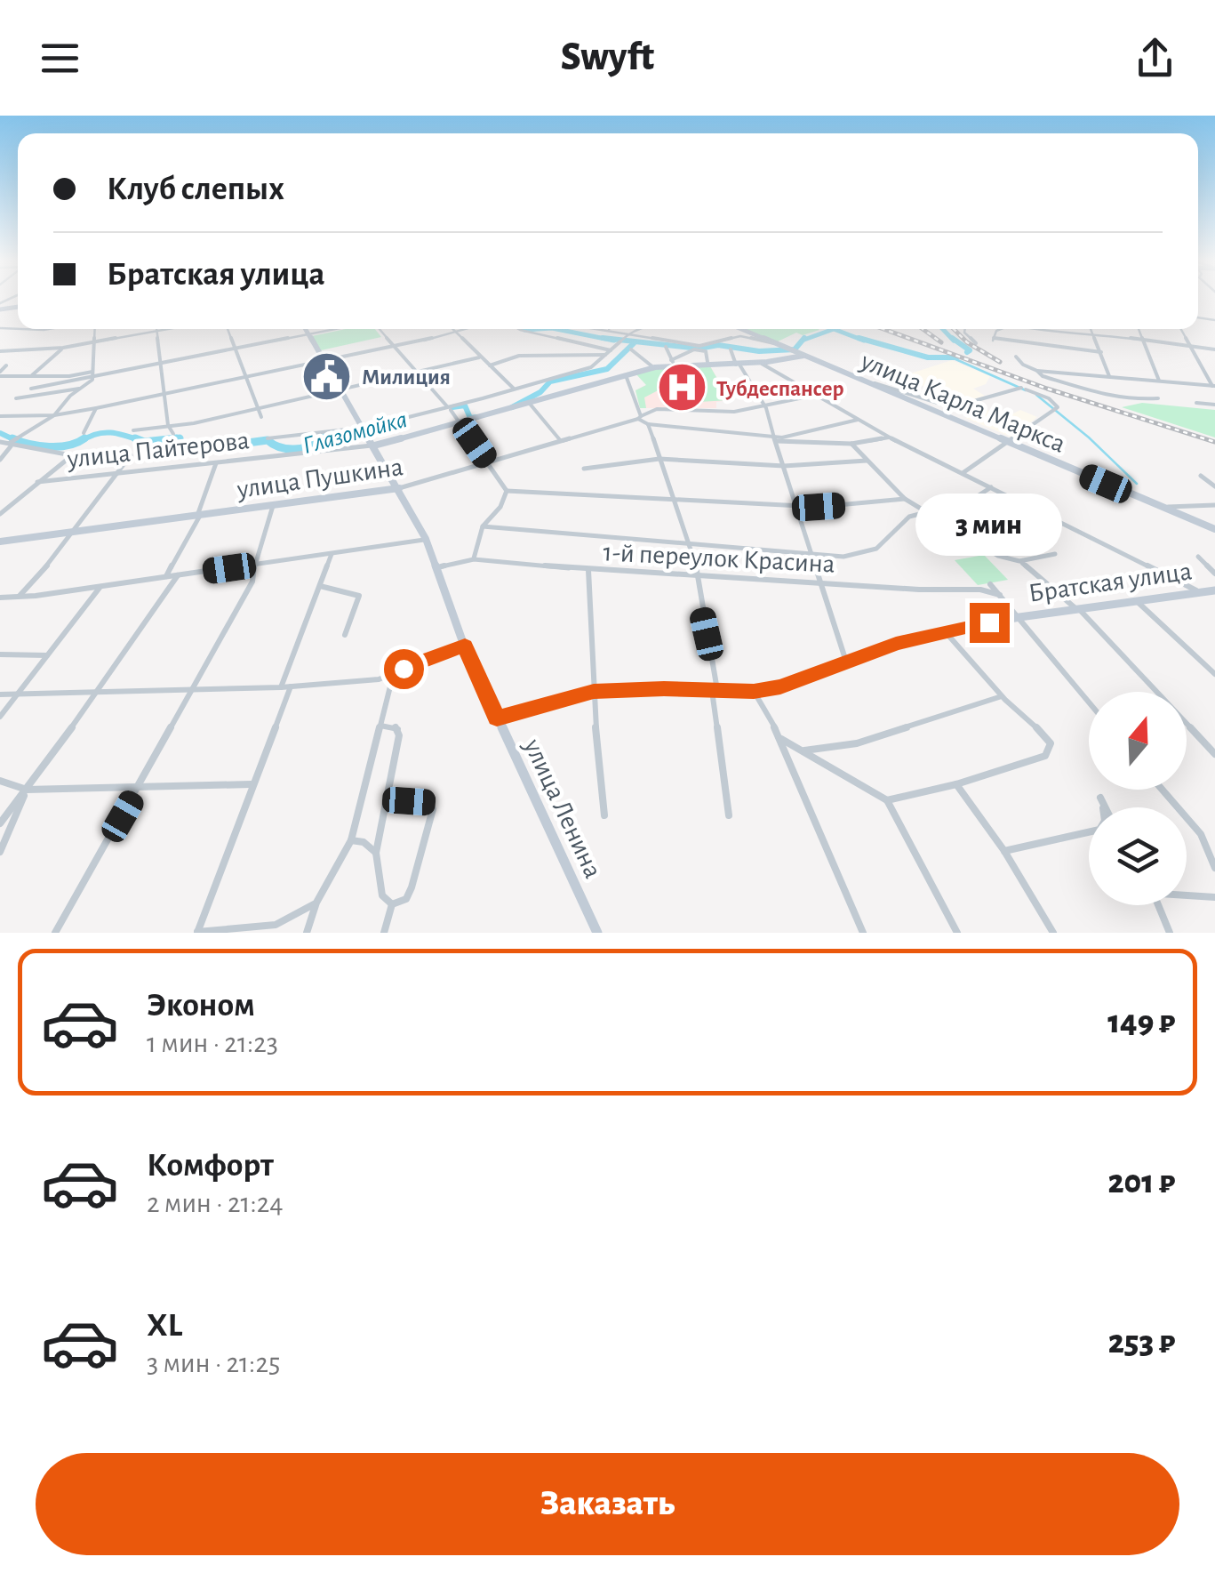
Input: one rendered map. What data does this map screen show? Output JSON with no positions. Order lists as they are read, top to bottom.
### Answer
{
  "streets": {
    "main road": [
      "улица Карла Маркса",
      "улица Пайтерова",
      "улица Пушкина",
      "Братская улица",
      "улица Ленина"
    ],
    "street": ["1-й переулок Красина"]
  },
  "crossings": [
    ["улица Карла Маркса", "улица Пайтерова"],
    ["улица Пайтерова", "улица Ленина"],
    ["улица Пушкина", "улица Ленина"],
    ["1-й переулок Красина", "улица Ленина"],
    ["Братская улица", "улица Ленина"]
  ],
  "water": ["Глазомойка"],
  "places": {
    "public building": ["Милиция"],
    "hospital": ["Тубдеспансер"]
  },
  "north": "top",
  "page": {
    "header": "Swyft",
    "banner": ["Клуб слепых", "Братская улица"],
    "bubble": "3 мин",
    "list": [
      {
        "name": "Эконом",
        "note": "1 мин · 21:23",
        "value": "149 ₽"
      },
      {
        "name": "Комфорт",
        "note": "2 мин · 21:24",
        "value": "201 ₽"
      },
      {
        "name": "XL",
        "note": "3 мин · 21:25",
        "value": "253 ₽"
      }
    ],
    "buttons": "Заказать"
  }
}
